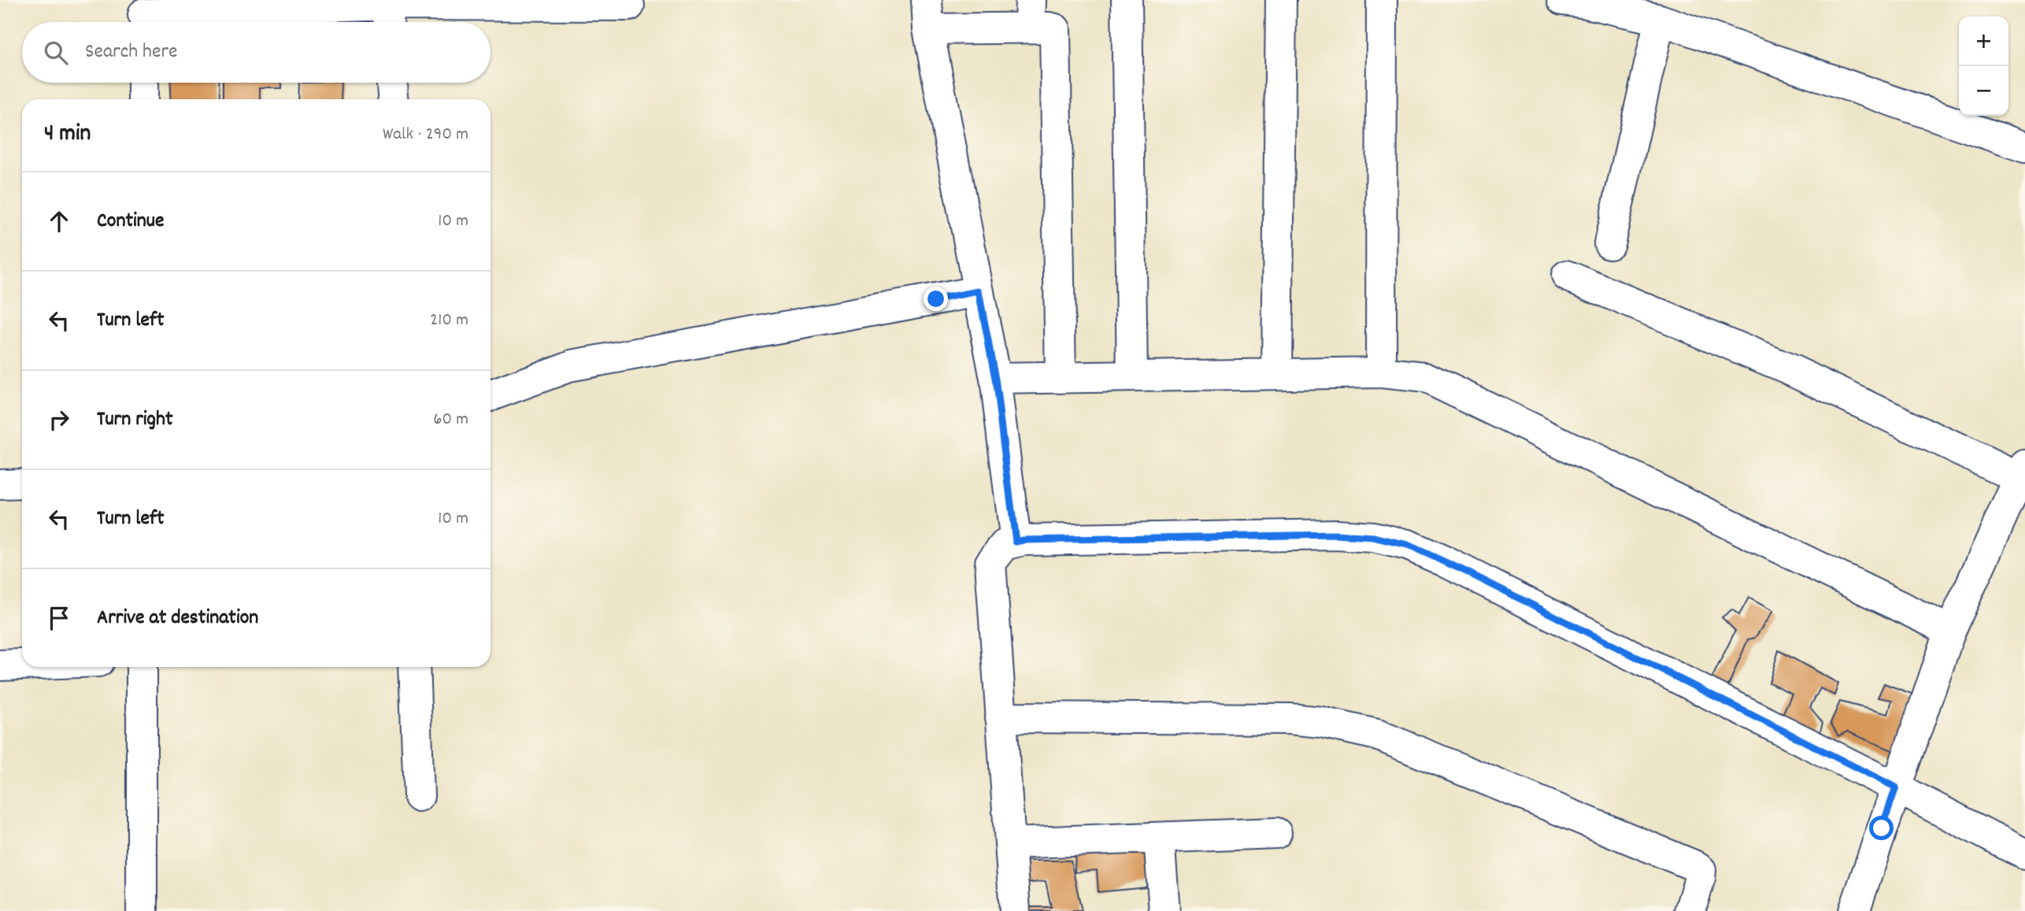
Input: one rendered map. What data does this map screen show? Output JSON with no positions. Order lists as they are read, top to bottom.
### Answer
{
  "page": {
    "map_buttons": ["+", "−"],
    "search": "Search here",
    "heading": ["4 min", "Walk · 290 m"],
    "list": [
      ["Continue", "10 m"],
      ["Turn left", "210 m"],
      ["Turn right", "60 m"],
      ["Turn left", "10 m"],
      "Arrive at destination"
    ]
  }
}
